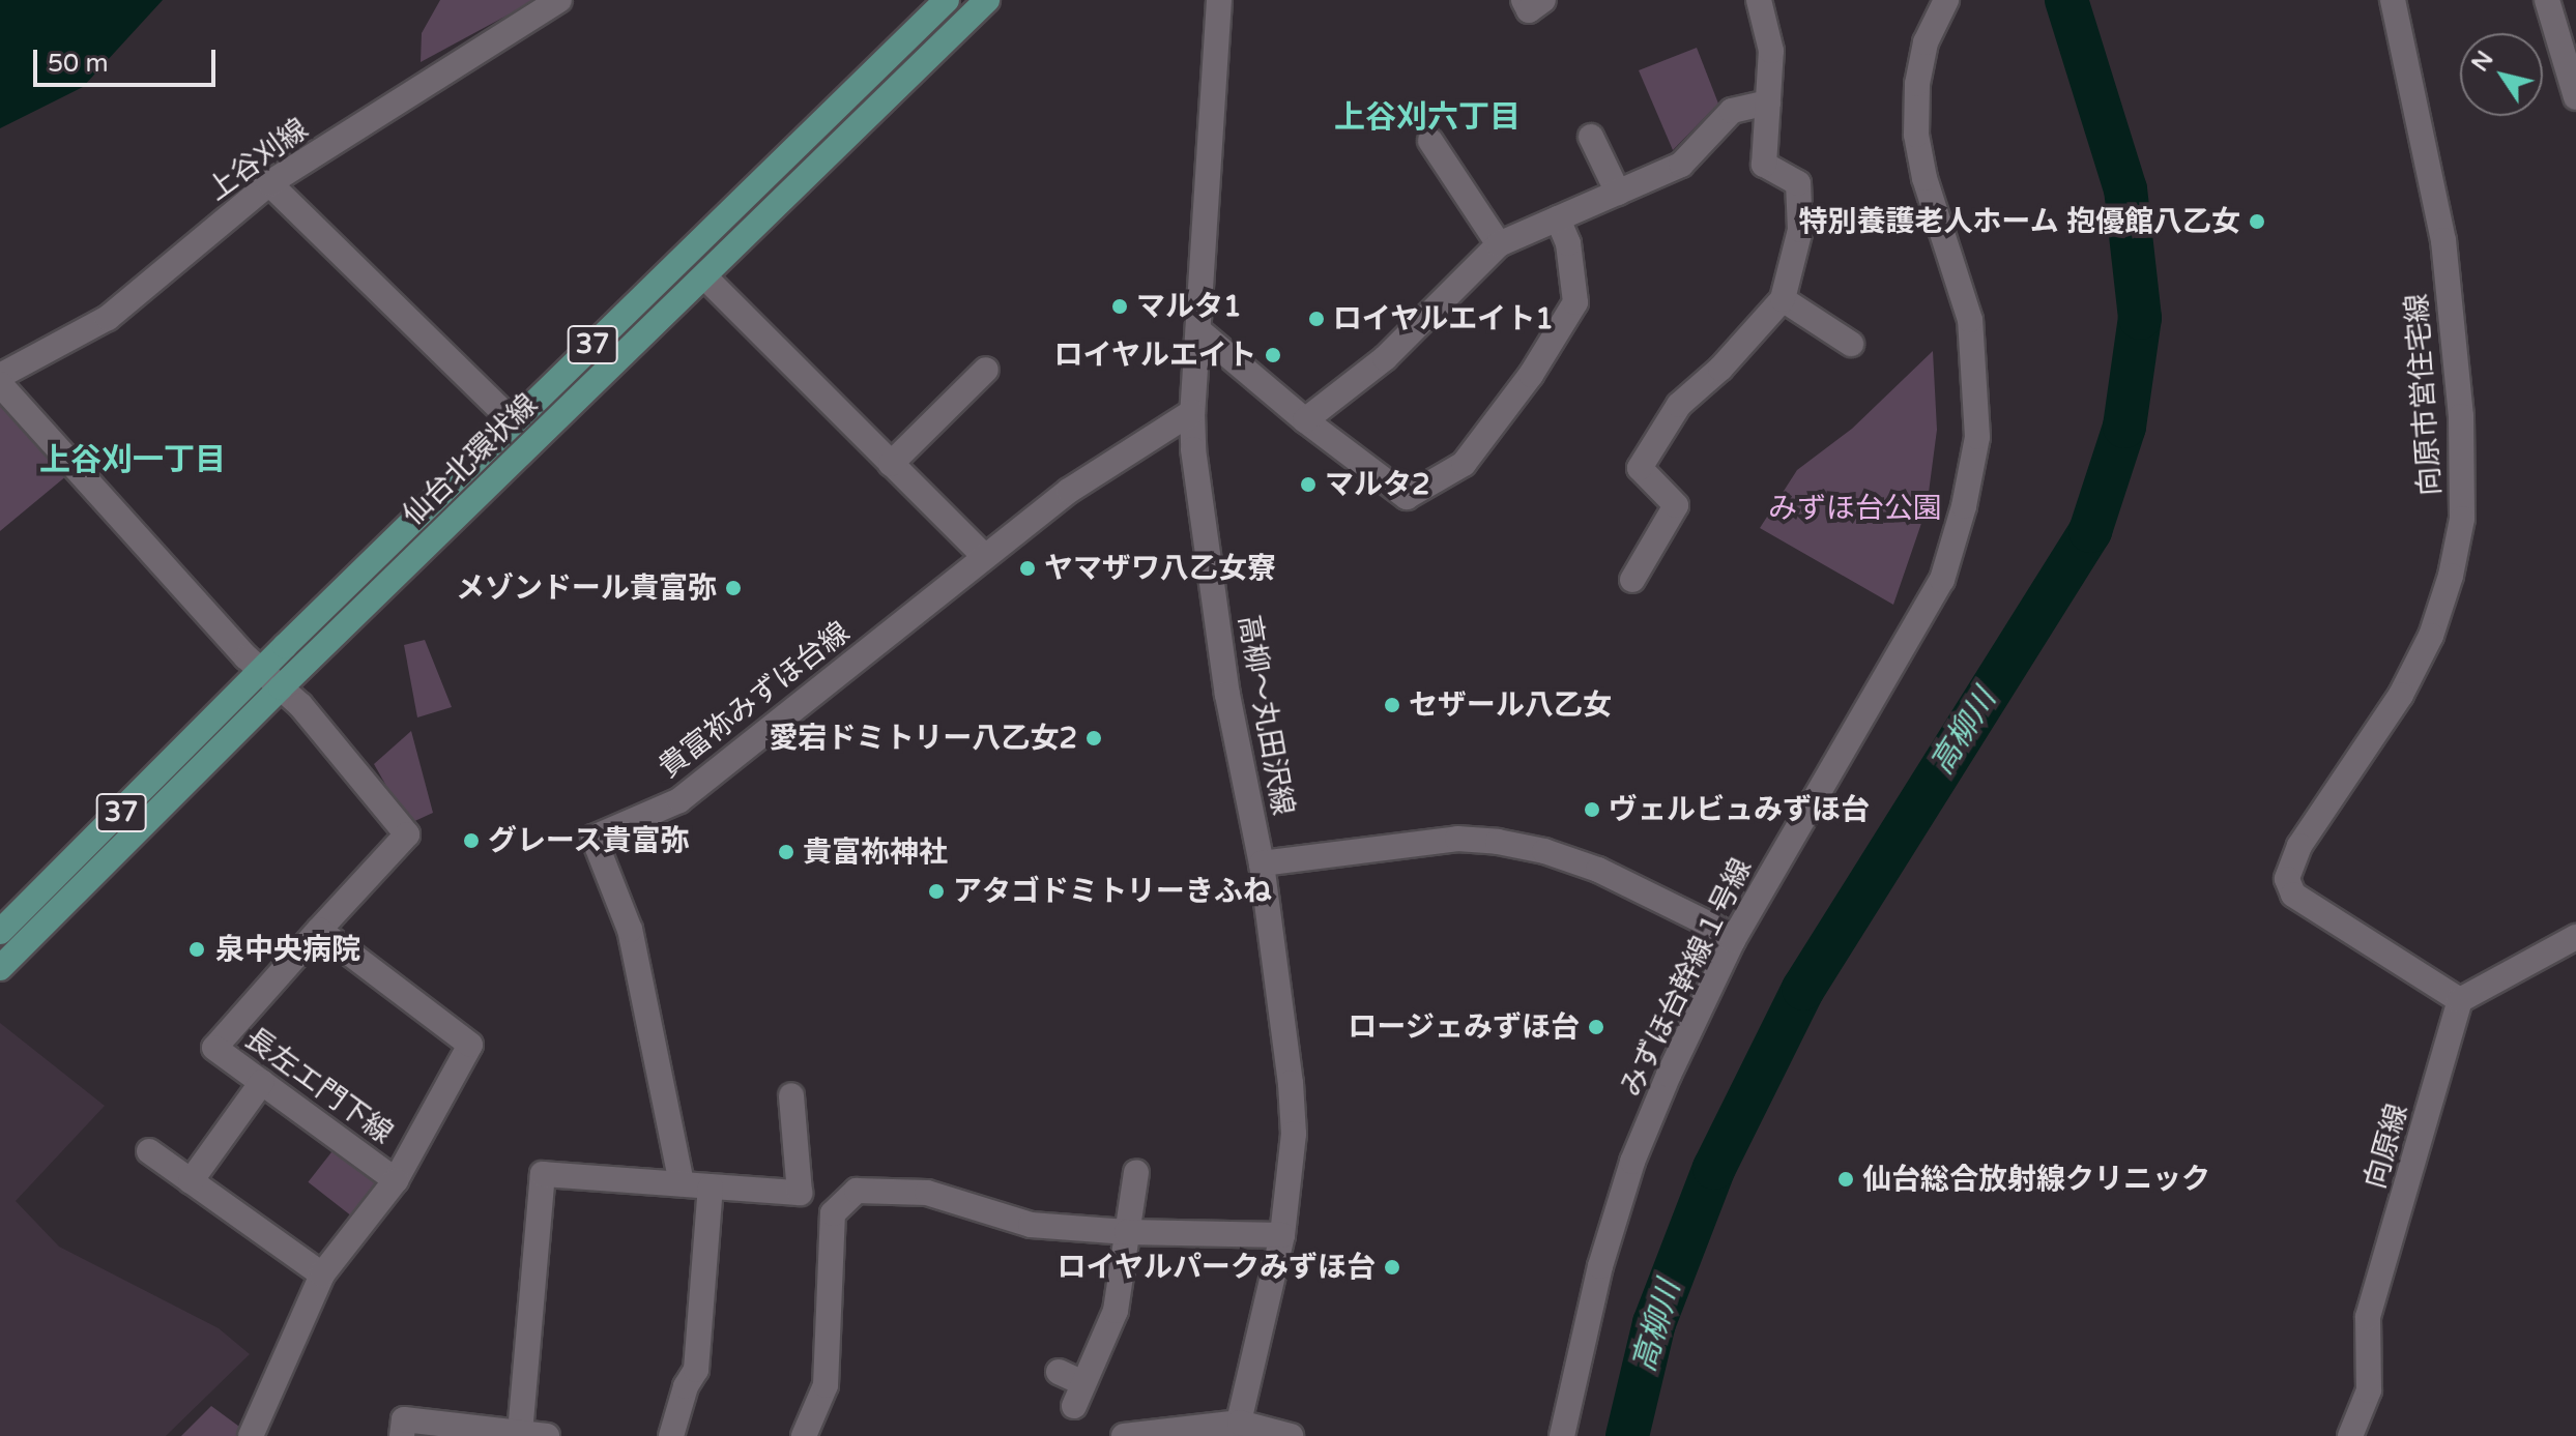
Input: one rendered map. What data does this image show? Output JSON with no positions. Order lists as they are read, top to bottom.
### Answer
{
  "streets": {
    "main road": ["37", "仙台北環状線"],
    "street": [
      "上谷刈線",
      "向原市営住宅線",
      "貴富祢みずほ台線",
      "高柳～丸田沢線",
      "みずほ台幹線１号線",
      "長左エ門下線",
      "向原線"
    ]
  },
  "crossings": [
    ["向原市営住宅線", "向原線"],
    ["仙台北環状線", "長左エ門下線"],
    ["貴富祢みずほ台線", "高柳～丸田沢線"]
  ],
  "districts": ["上谷刈六丁目", "上谷刈一丁目"],
  "water": ["高柳川"],
  "parks": ["みずほ台公園"],
  "places": [
    "特別養護老人ホーム 抱優館八乙女",
    "マルタ1",
    "ロイヤルエイト1",
    "ロイヤルエイト",
    "マルタ2",
    "ヤマザワ八乙女寮",
    "メゾンドール貴富弥",
    "セザール八乙女",
    "愛宕ドミトリー八乙女2",
    "ヴェルビュみずほ台",
    "グレース貴富弥",
    "貴富祢神社",
    "アタゴドミトリーきふね",
    "泉中央病院",
    "ロージェみずほ台",
    "仙台総合放射線クリニック",
    "ロイヤルパークみずほ台"
  ],
  "scale_bar": "50 m",
  "north": "top left"
}
